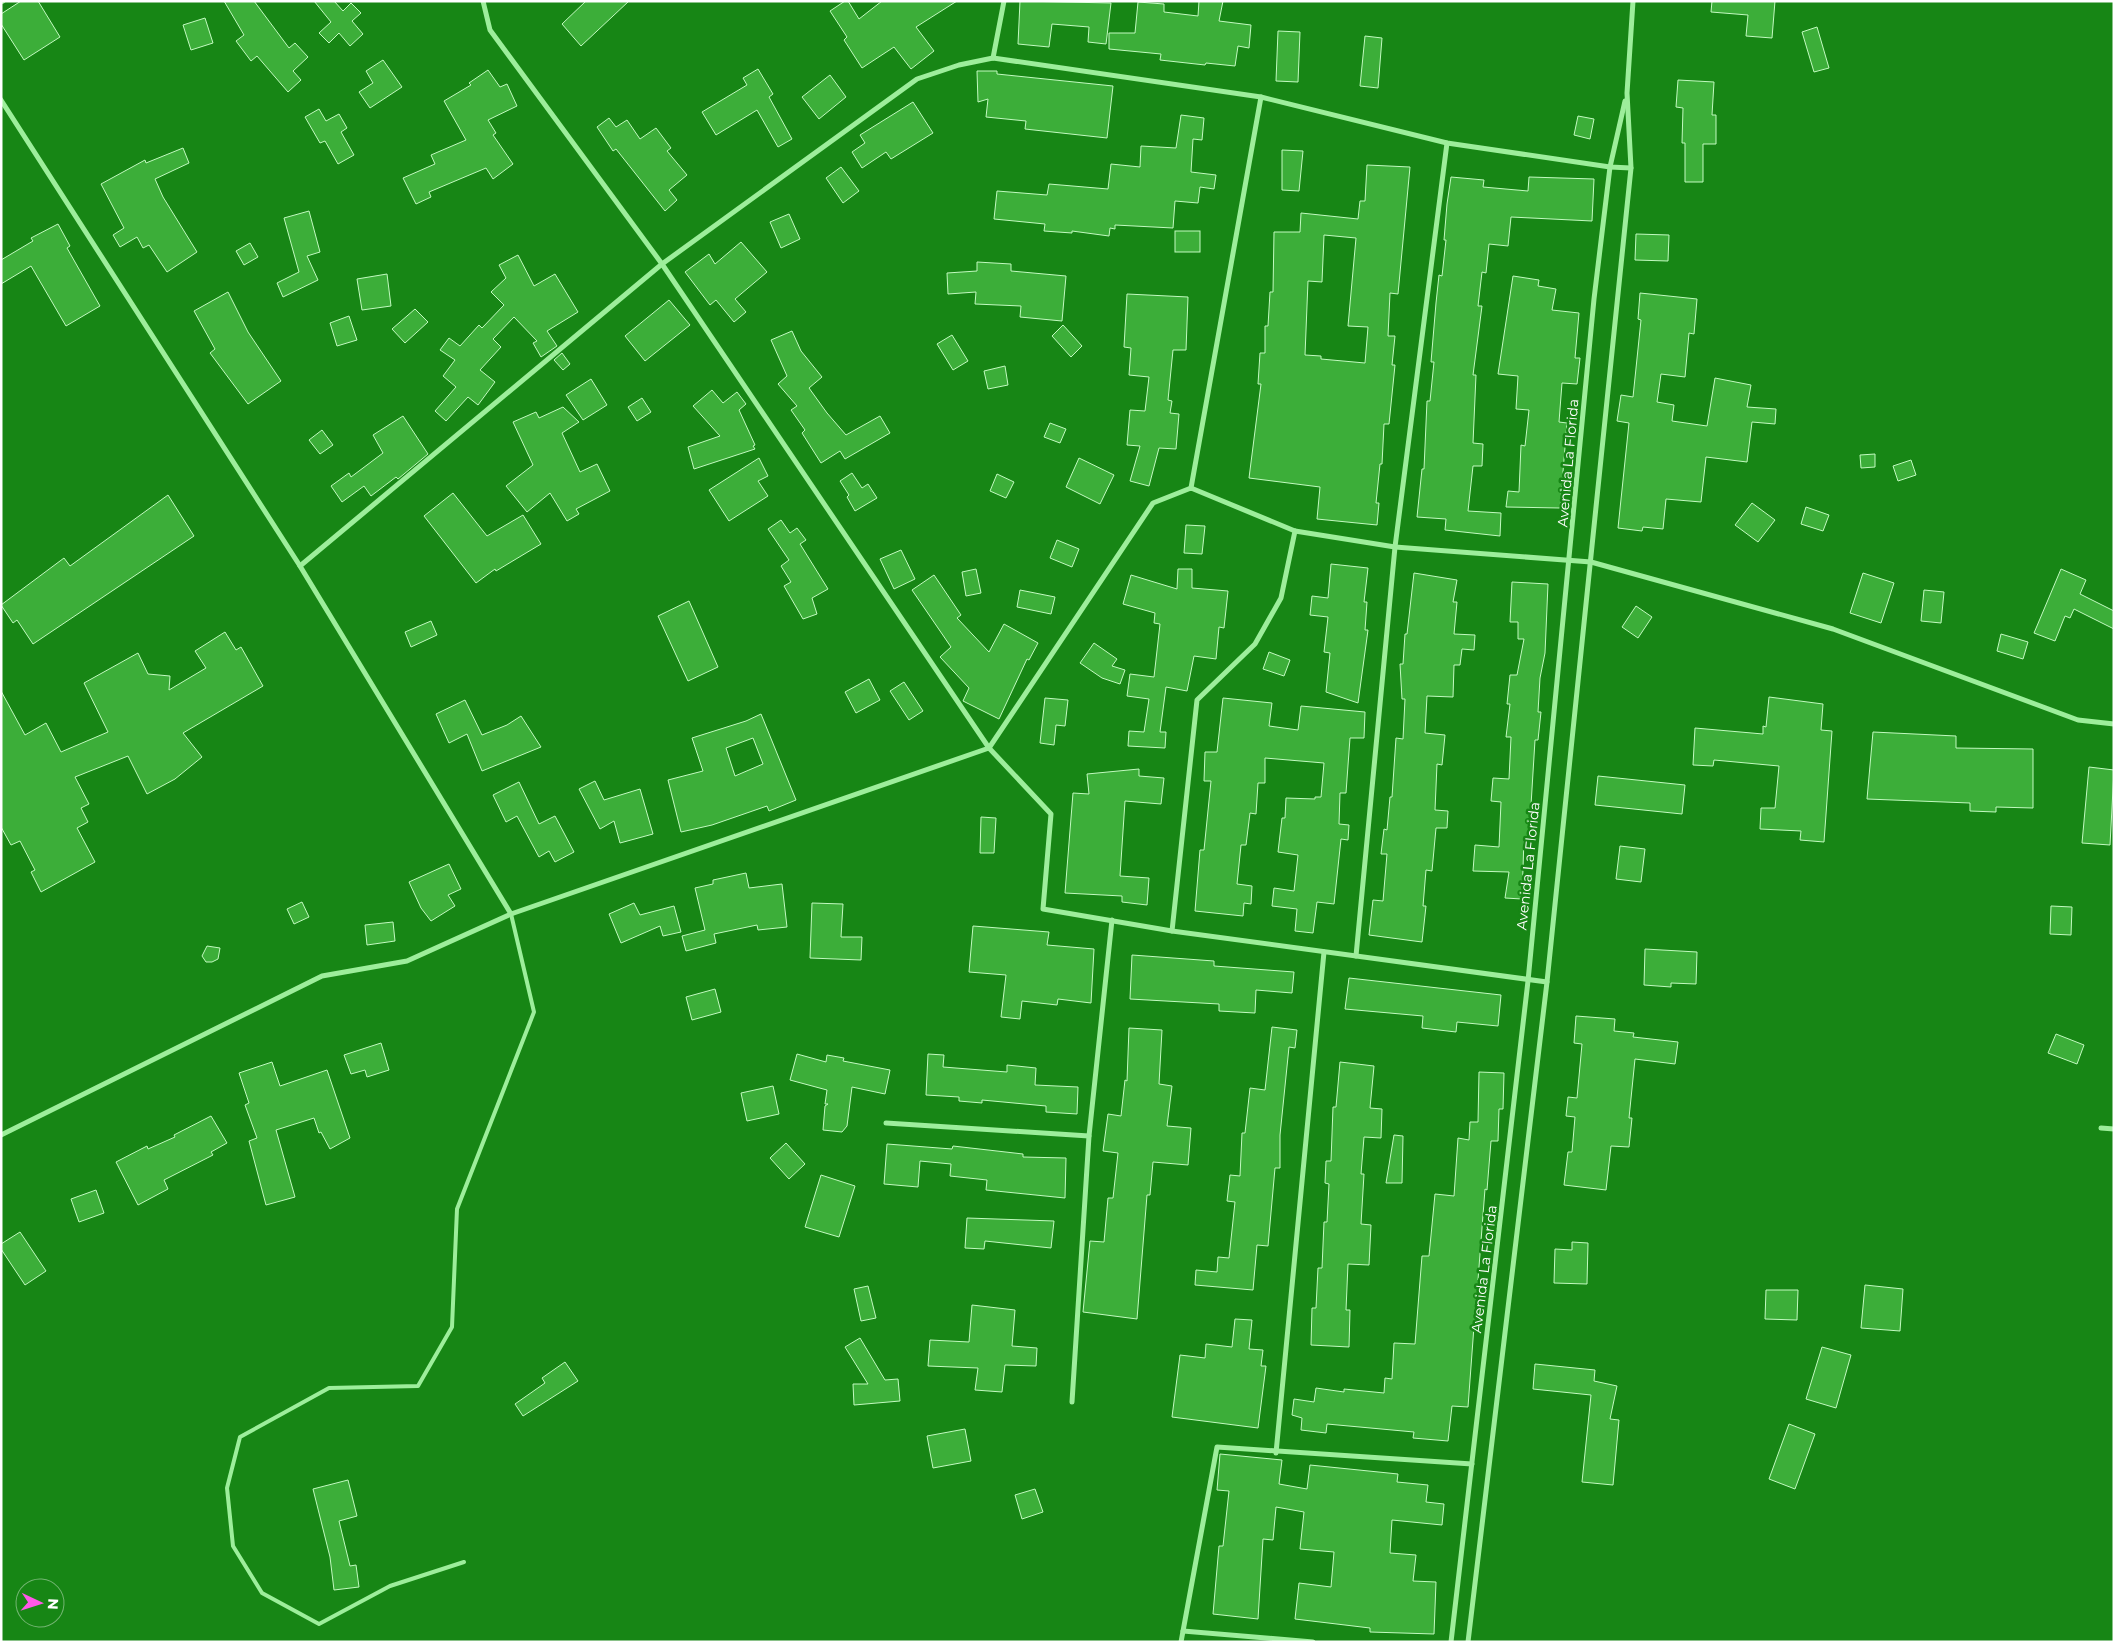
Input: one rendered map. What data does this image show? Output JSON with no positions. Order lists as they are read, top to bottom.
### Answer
{
  "streets": {
    "street": ["Avenida La Florida"]
  },
  "north": "right"
}
